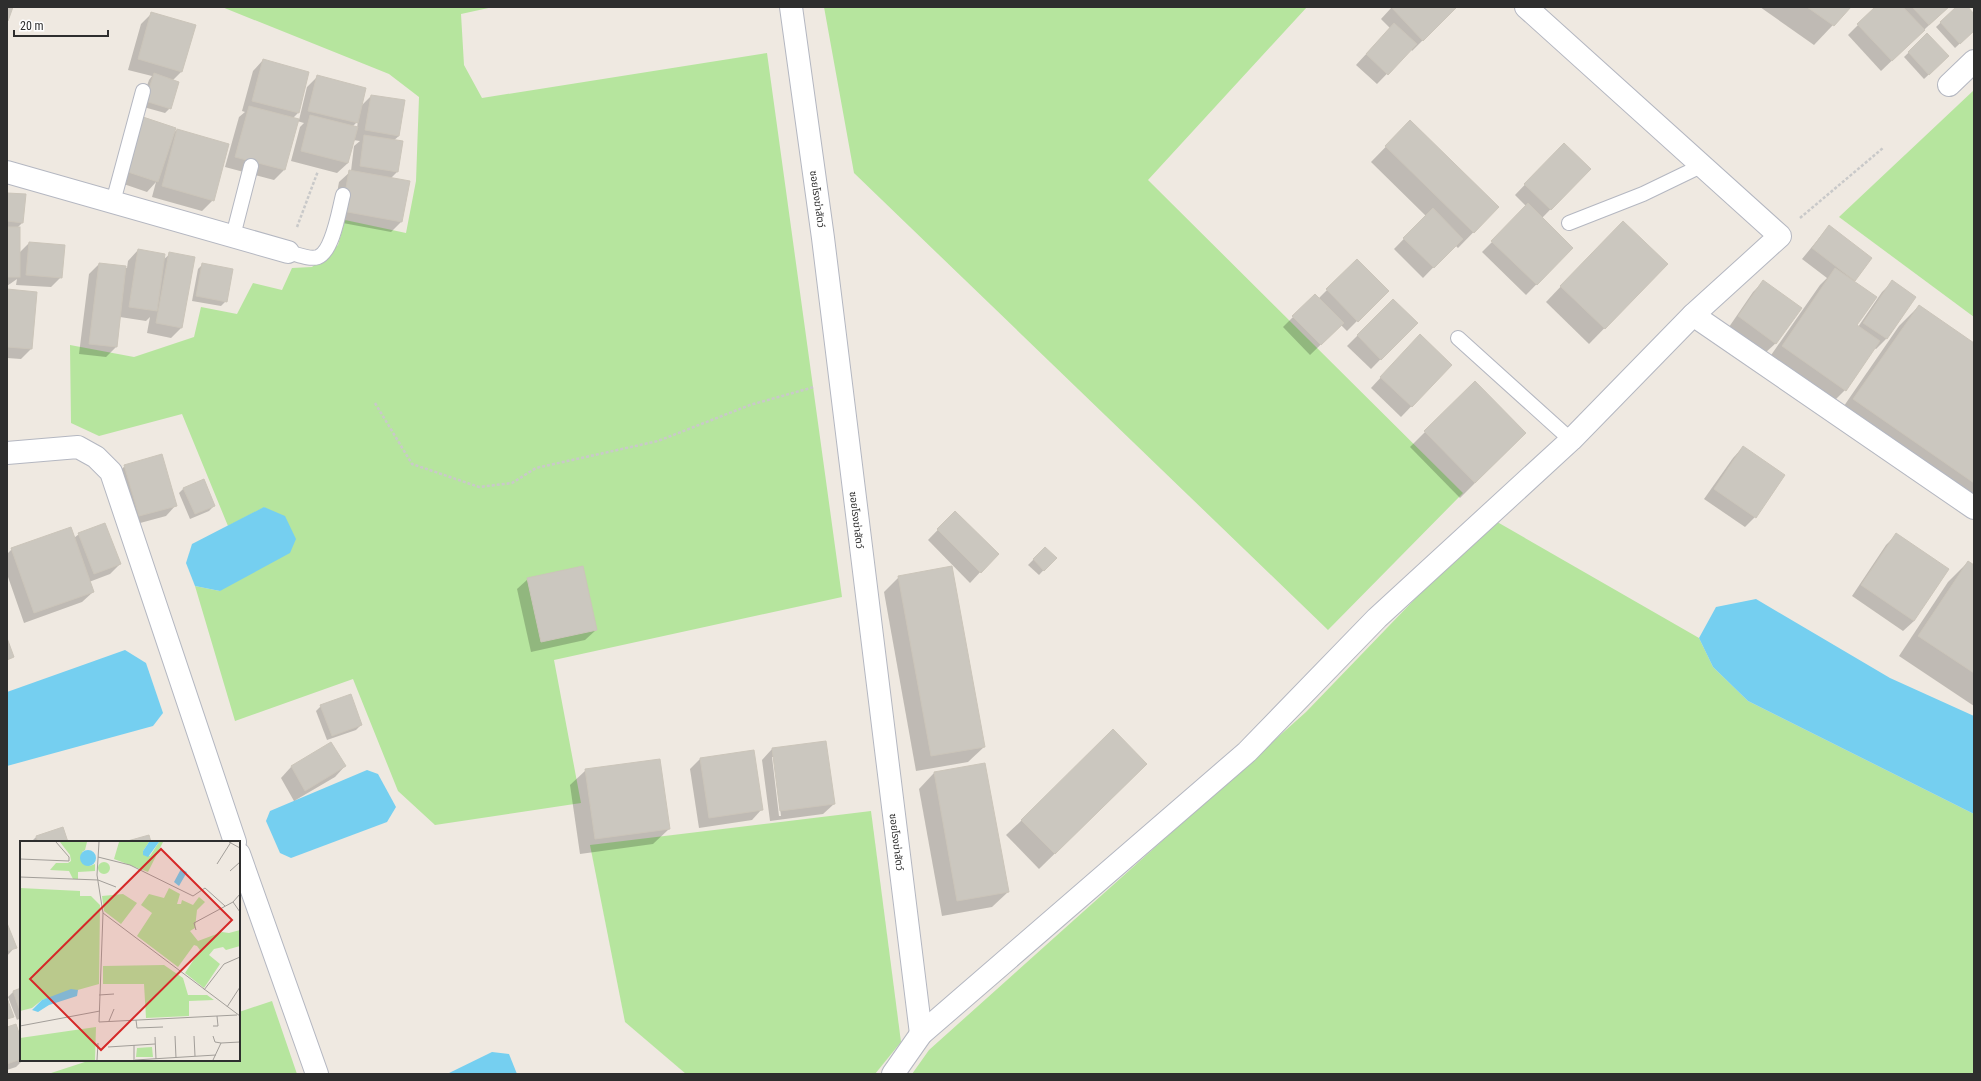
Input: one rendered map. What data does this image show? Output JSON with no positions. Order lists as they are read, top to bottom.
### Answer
{
  "streets": {
    "street": ["ซอยโรงฆ่าสัตว์"]
  },
  "scale_bar": "20 m"
}
